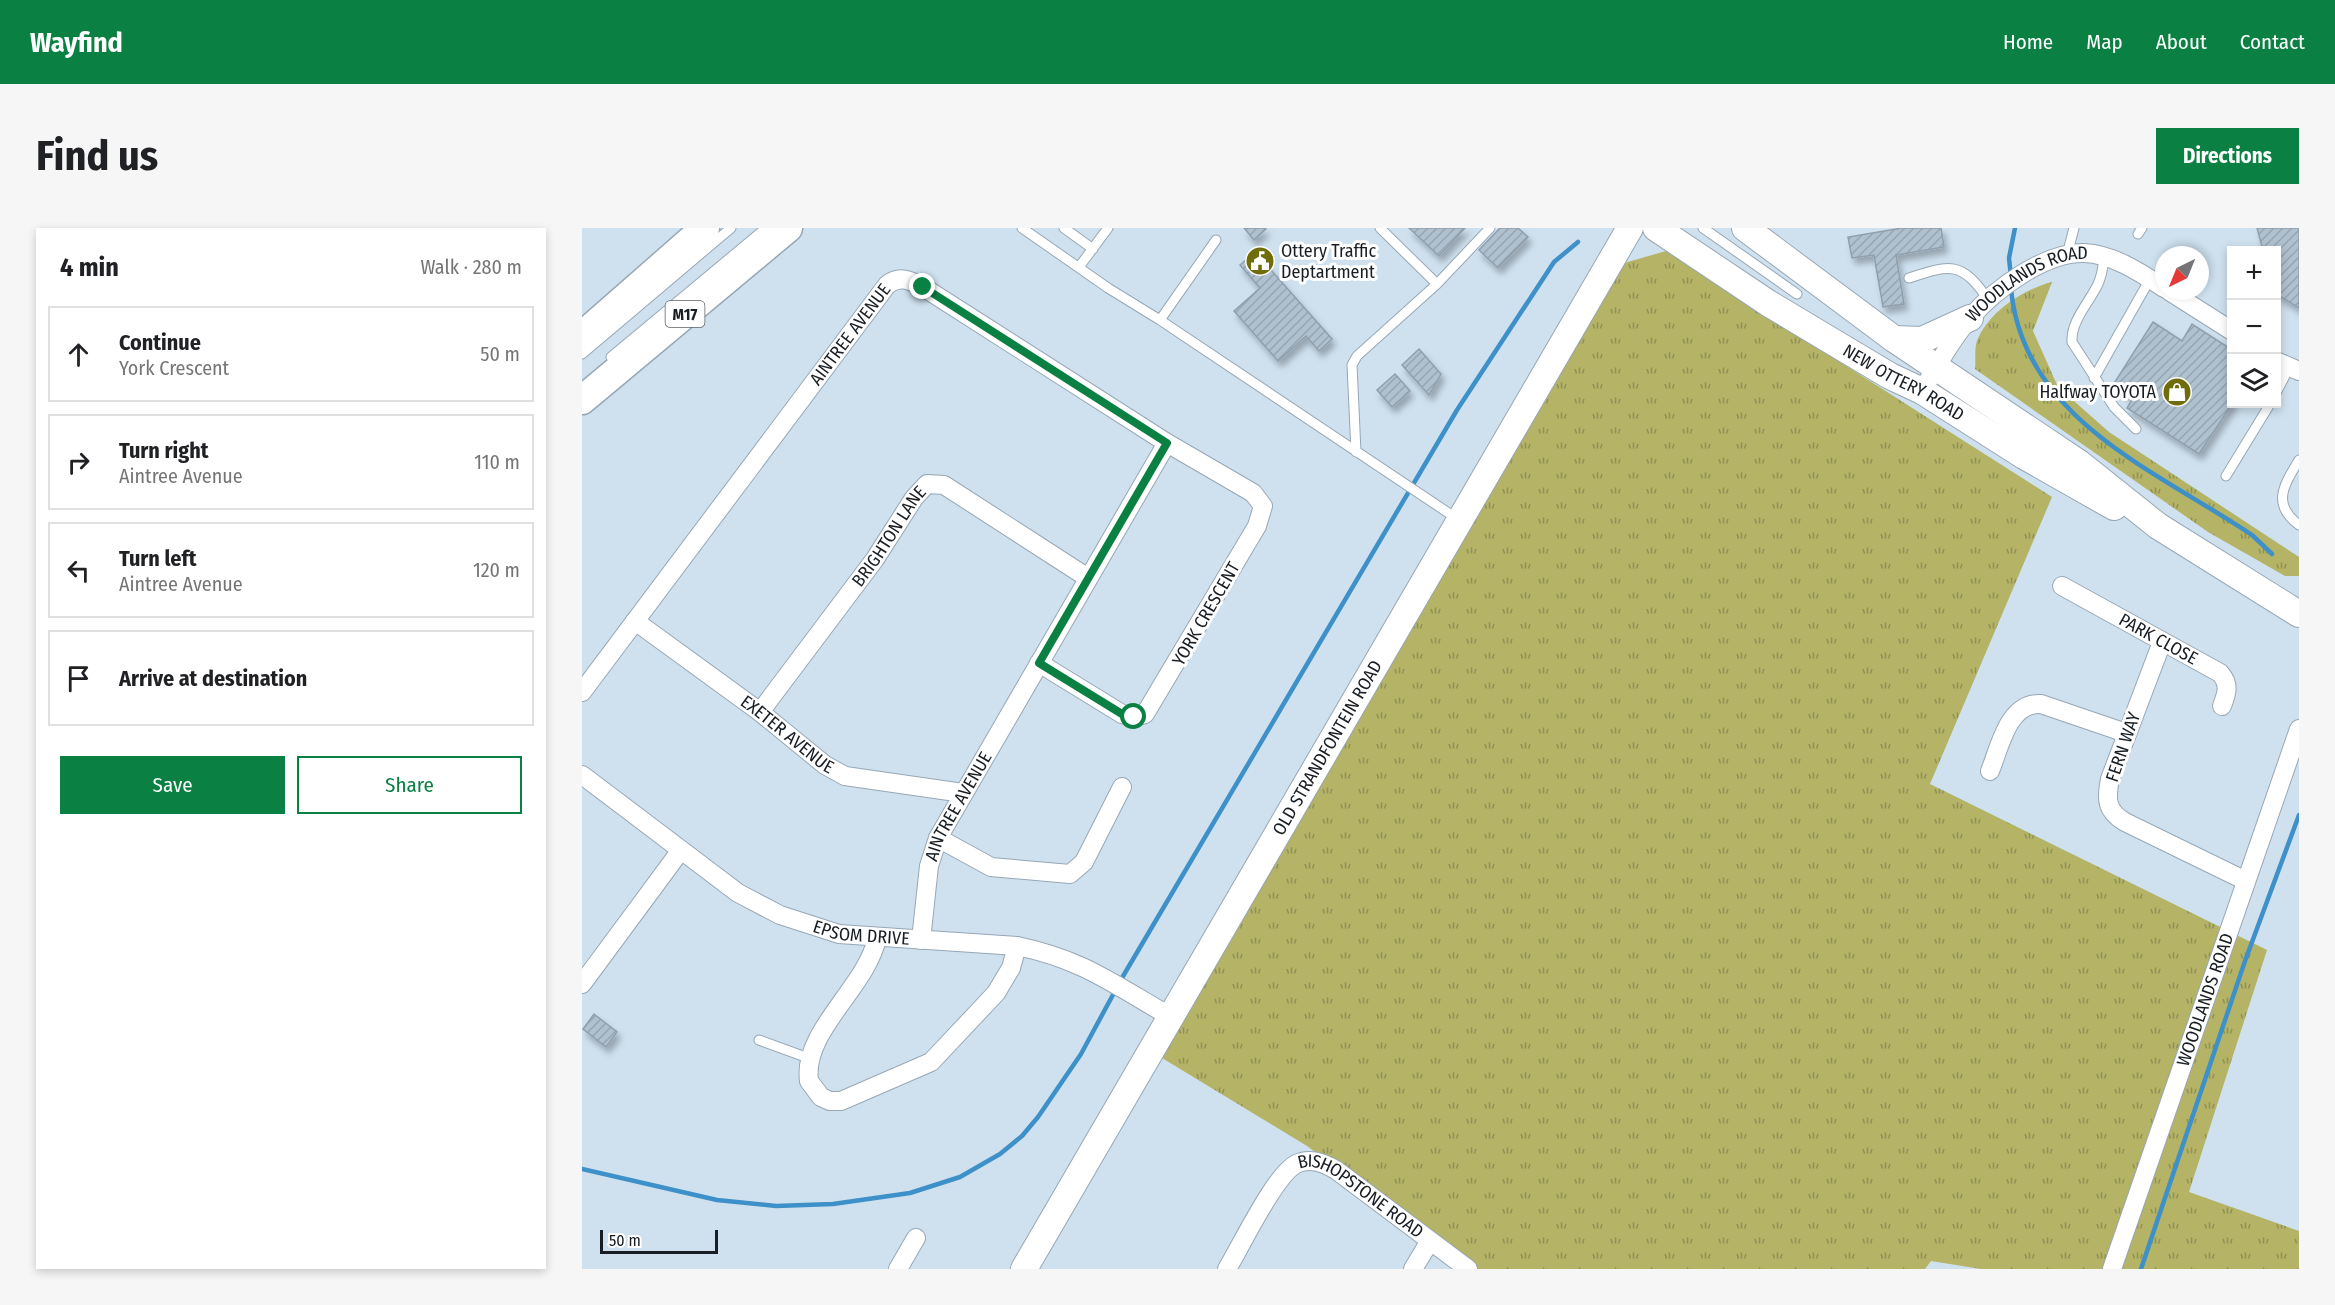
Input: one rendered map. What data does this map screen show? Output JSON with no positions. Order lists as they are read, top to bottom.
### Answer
{
  "streets": {
    "main road": ["M17", "NEW OTTERY ROAD", "OLD STRANDFONTEIN ROAD"],
    "street": [
      "WOODLANDS ROAD",
      "AINTREE AVENUE",
      "BRIGHTON LANE",
      "YORK CRESCENT",
      "PARK CLOSE",
      "EXETER AVENUE",
      "FERN WAY",
      "EPSOM DRIVE",
      "BISHOPSTONE ROAD"
    ]
  },
  "crossings": [
    ["WOODLANDS ROAD", "NEW OTTERY ROAD"],
    ["WOODLANDS ROAD", "FERN WAY"],
    ["AINTREE AVENUE", "BRIGHTON LANE"],
    ["AINTREE AVENUE", "YORK CRESCENT"],
    ["AINTREE AVENUE", "EXETER AVENUE"],
    ["AINTREE AVENUE", "EPSOM DRIVE"],
    ["BRIGHTON LANE", "EXETER AVENUE"],
    ["PARK CLOSE", "FERN WAY"],
    ["OLD STRANDFONTEIN ROAD", "EPSOM DRIVE"]
  ],
  "places": {
    "public building": ["Ottery Traffic Deptartment"],
    "shop": ["Halfway TOYOTA"]
  },
  "scale_bar": "50 m",
  "north": "bottom left",
  "page": {
    "header": "Wayfind",
    "nav": [
      "Home",
      "Map",
      "About",
      "Contact"
    ],
    "buttons": [
      "Directions",
      ["Save", "Share"]
    ],
    "title": "Find us",
    "heading": ["4 min", "Walk · 280 m"],
    "map_buttons": ["+", "−"],
    "list": [
      ["Continue", "York Crescent", "50 m"],
      ["Turn right", "Aintree Avenue", "110 m"],
      ["Turn left", "Aintree Avenue", "120 m"],
      "Arrive at destination"
    ],
    "scale": "50 m"
  }
}
